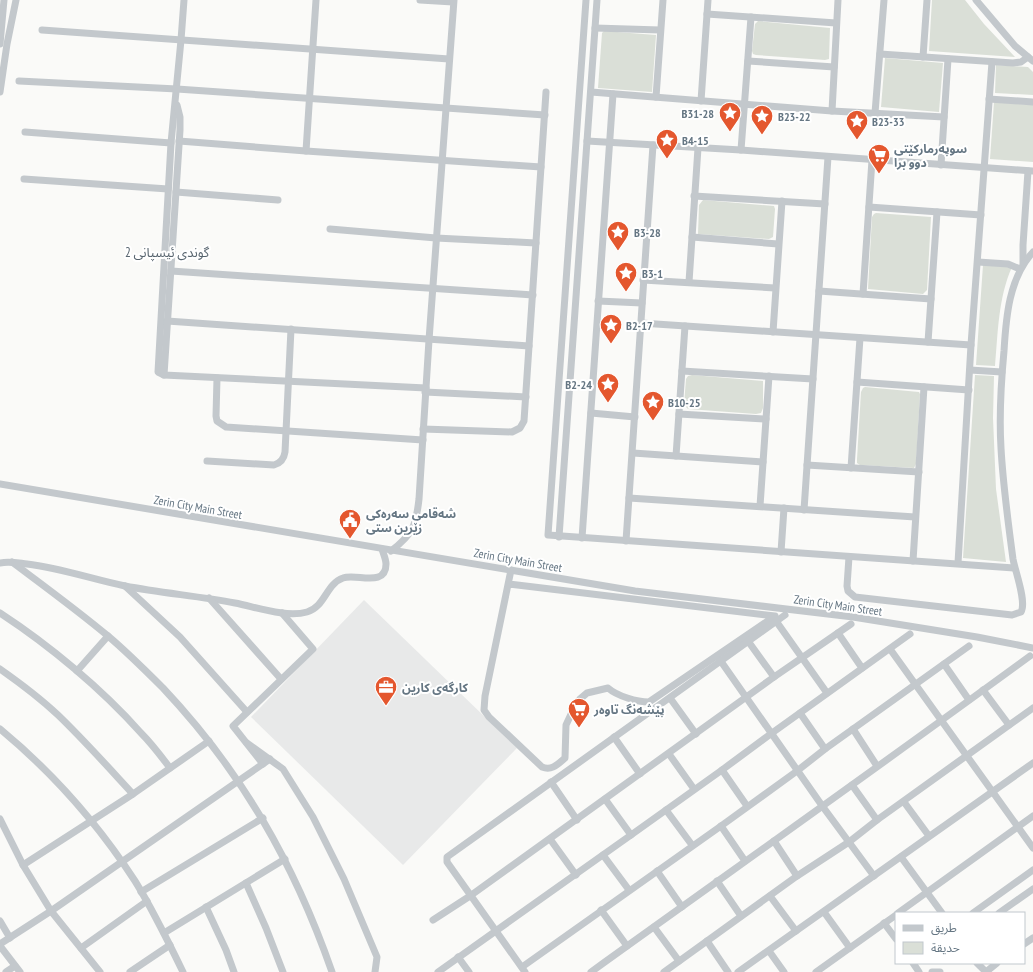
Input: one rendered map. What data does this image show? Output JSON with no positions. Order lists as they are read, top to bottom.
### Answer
{
  "streets": {
    "street": ["Zerin City Main Street"]
  },
  "districts": ["گوندی ئیسپانی 2"],
  "places": {
    "place": [
      "B31-28",
      "B23-22",
      "B23-33",
      "B4-15",
      "B3-28",
      "B3-1",
      "B2-17",
      "B2-24",
      "B10-25"
    ],
    "supermarket": ["سوپەرمارکێتی دوو برا", "پێشەنگ تاوەر"],
    "public building": ["شەقامی سەرەکی زێرین ستی"],
    "office": ["کارگەی کارین"]
  },
  "legend": ["طريق", "حديقة"]
}
